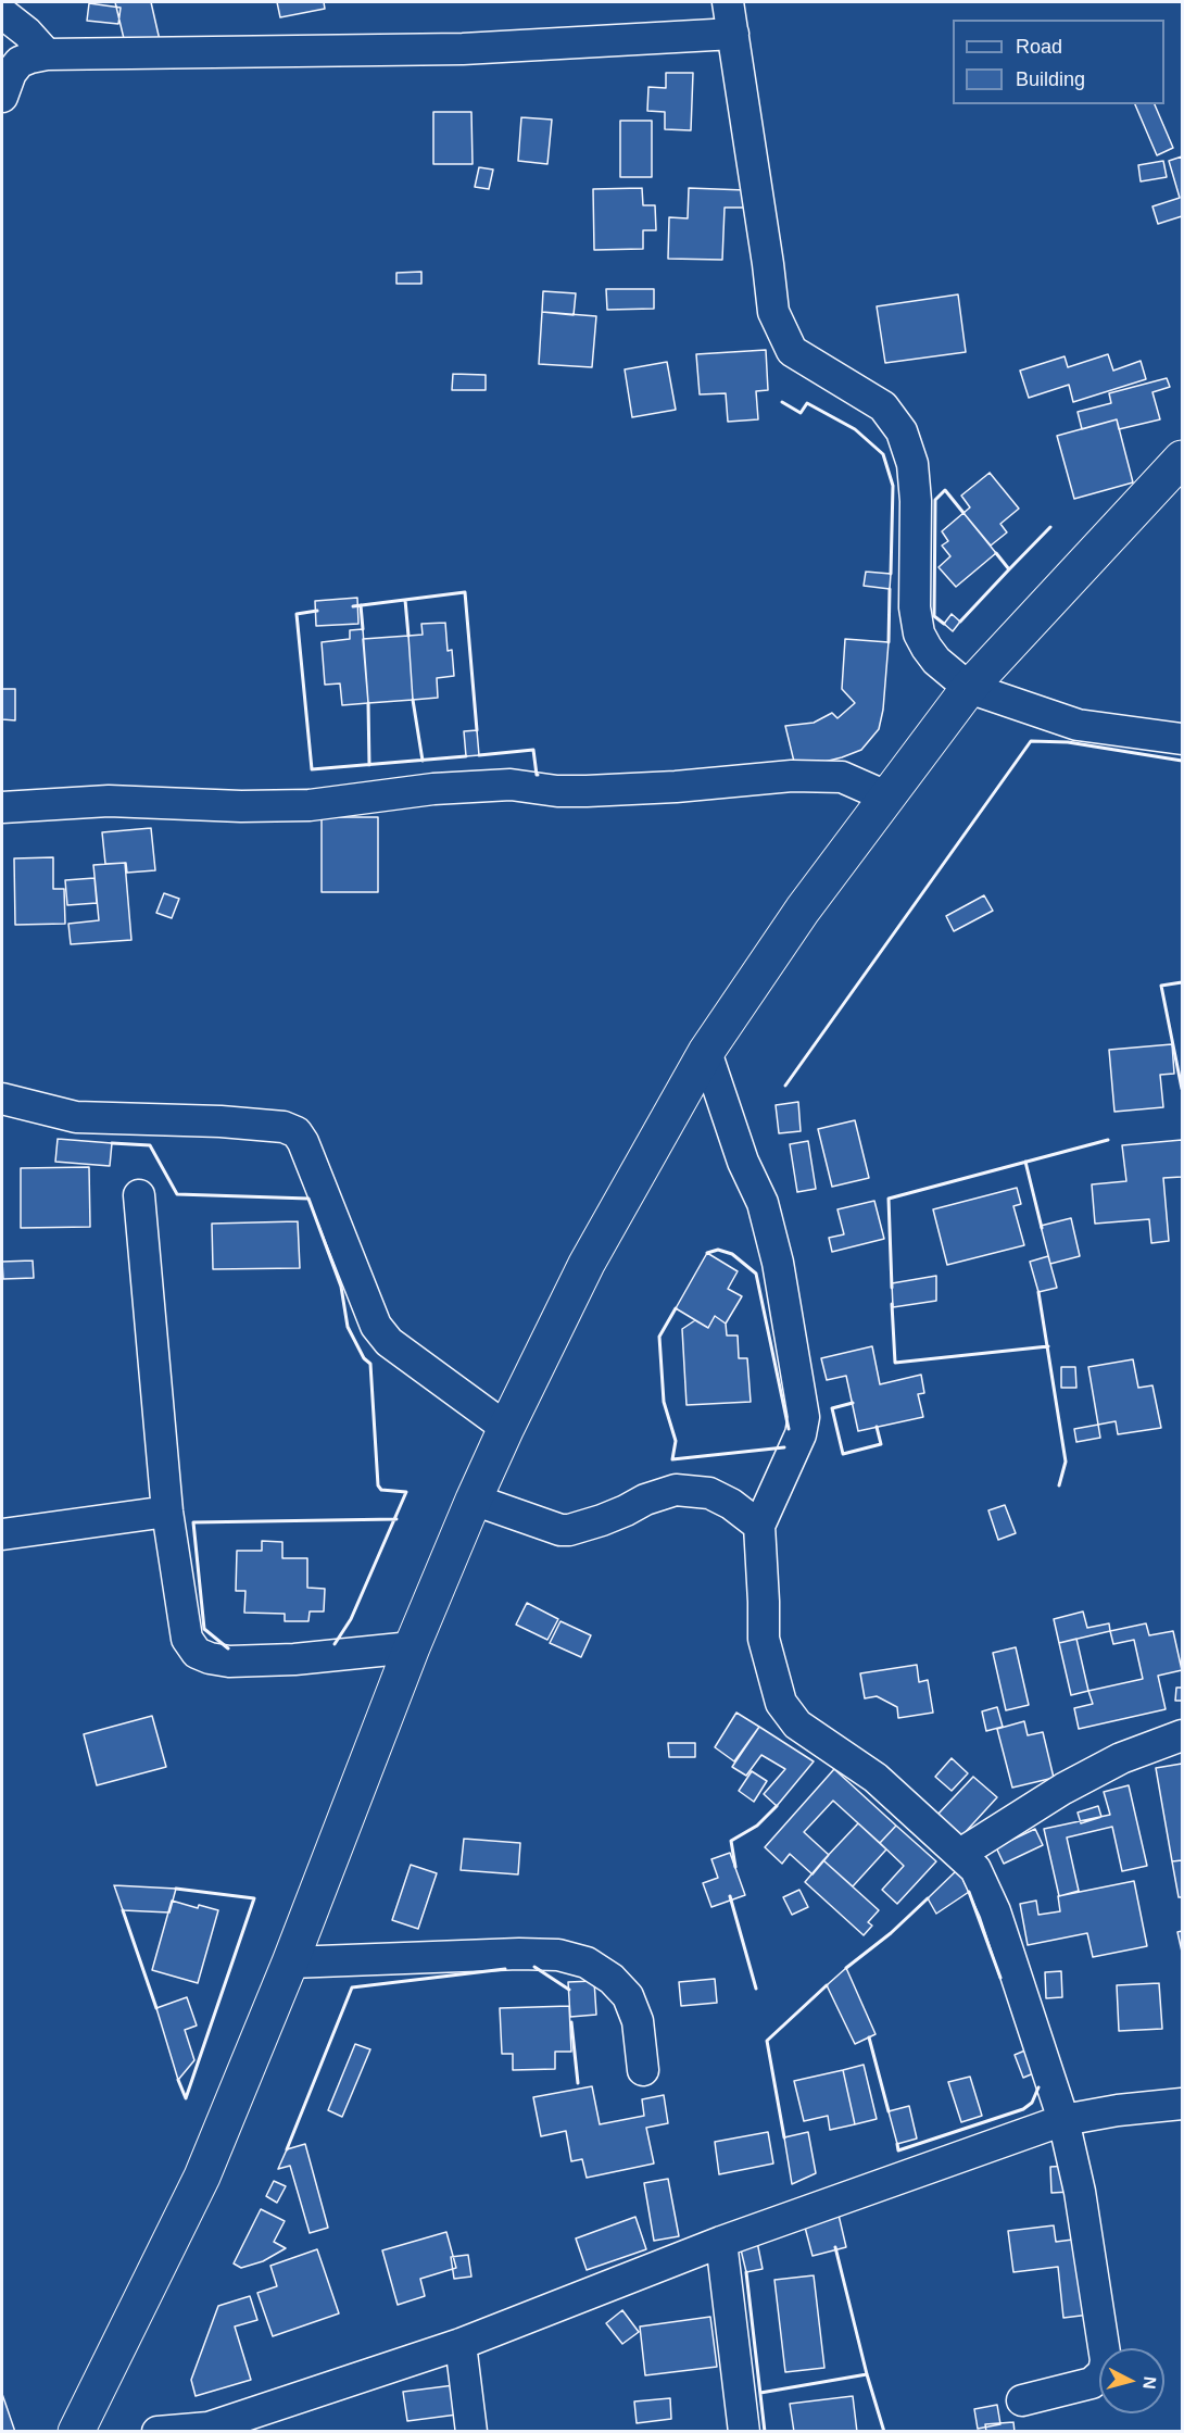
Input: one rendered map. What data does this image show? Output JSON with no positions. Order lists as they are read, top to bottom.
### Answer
{
  "legend": ["Road", "Building"],
  "north": "right"
}
